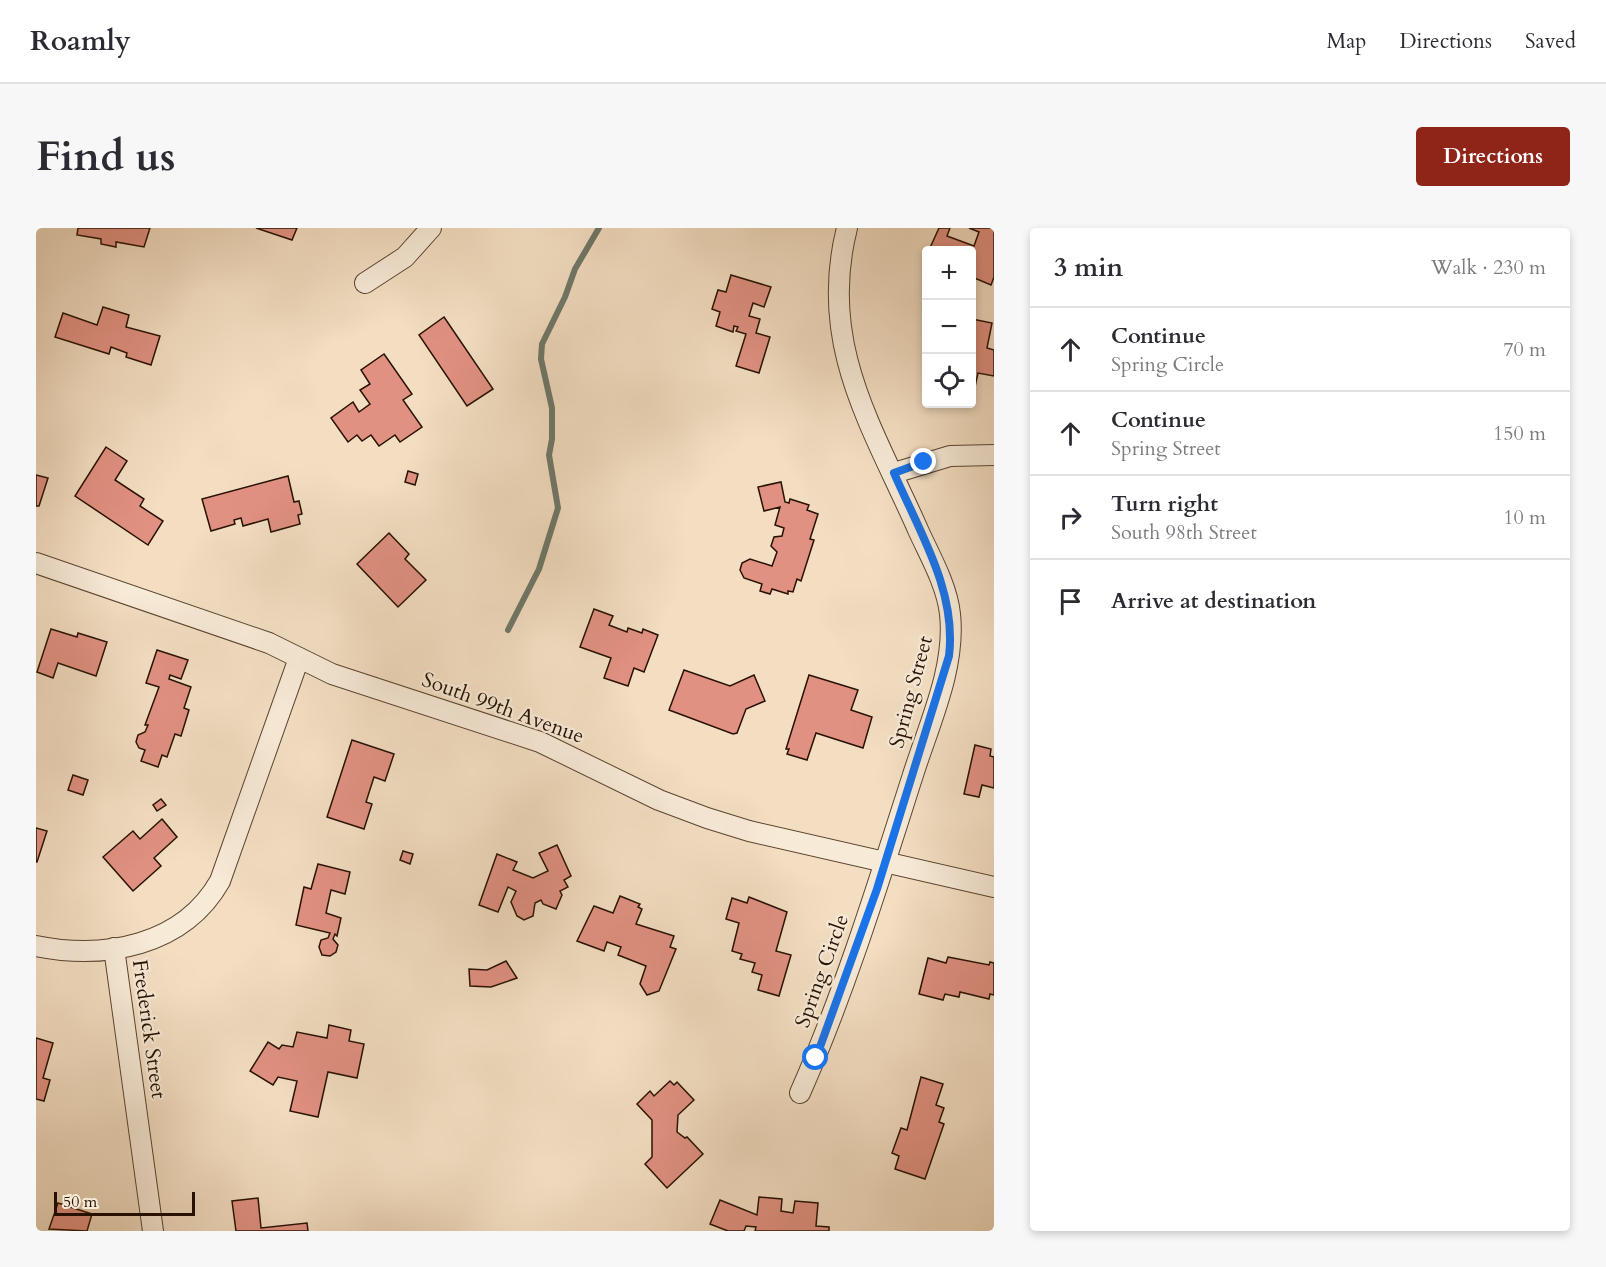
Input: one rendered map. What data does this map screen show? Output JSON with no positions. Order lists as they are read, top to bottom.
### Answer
{
  "streets": {
    "street": [
      "Spring Street",
      "South 99th Avenue",
      "Spring Circle",
      "Frederick Street"
    ]
  },
  "crossings": [
    ["Spring Street", "South 99th Avenue"],
    ["Spring Street", "Spring Circle"],
    ["South 99th Avenue", "Spring Circle"],
    ["South 99th Avenue", "Frederick Street"]
  ],
  "scale_bar": "50 m",
  "page": {
    "header": "Roamly",
    "nav": ["Map", "Directions", "Saved"],
    "buttons": "Directions",
    "title": "Find us",
    "heading": ["3 min", "Walk · 230 m"],
    "map_buttons": ["+", "−"],
    "list": [
      ["Continue", "Spring Circle", "70 m"],
      ["Continue", "Spring Street", "150 m"],
      ["Turn right", "South 98th Street", "10 m"],
      "Arrive at destination"
    ],
    "scale": "50 m"
  }
}
